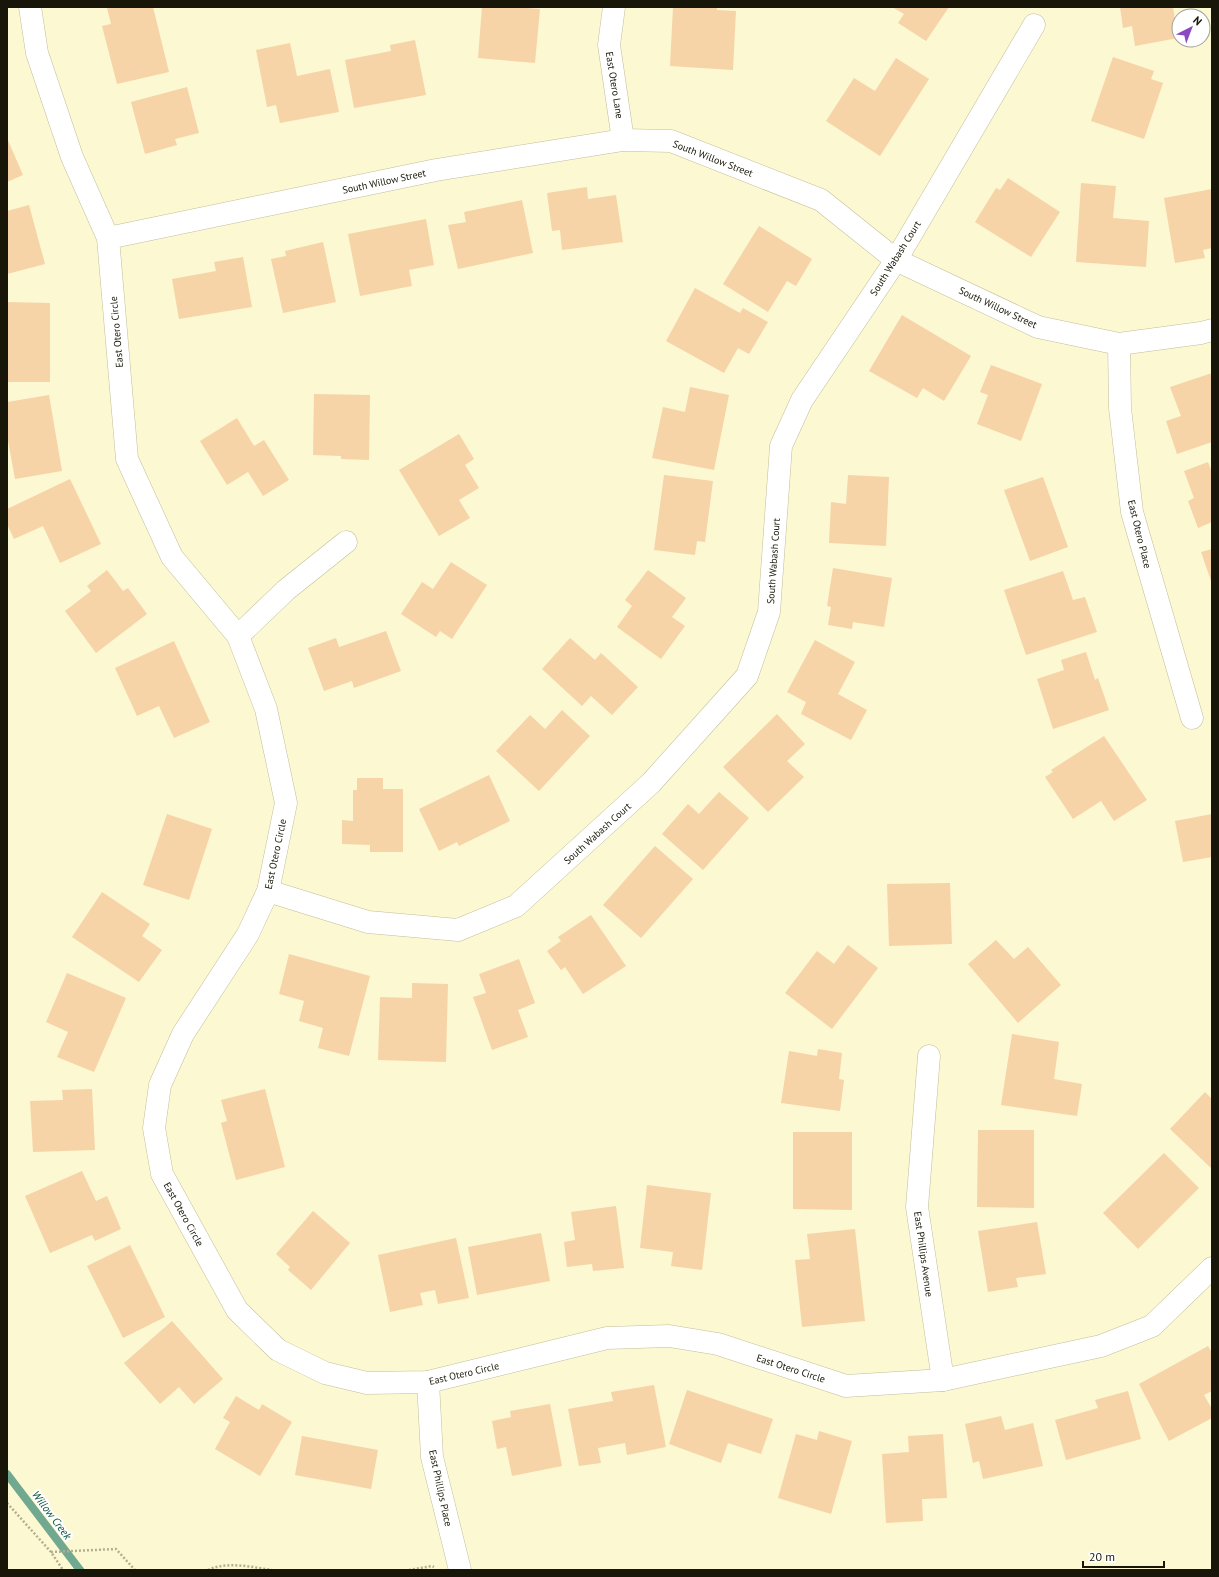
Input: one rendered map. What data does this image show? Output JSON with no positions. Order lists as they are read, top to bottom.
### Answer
{
  "streets": {
    "street": [
      "East Otero Lane",
      "South Willow Street",
      "South Wabash Court",
      "East Otero Circle",
      "East Otero Place",
      "East Phillips Avenue",
      "East Phillips Place"
    ]
  },
  "crossings": [
    ["East Otero Lane", "South Willow Street"],
    ["South Willow Street", "South Wabash Court"],
    ["South Willow Street", "East Otero Circle"],
    ["South Willow Street", "East Otero Place"],
    ["South Wabash Court", "East Otero Circle"],
    ["East Otero Circle", "East Phillips Avenue"],
    ["East Otero Circle", "East Phillips Place"]
  ],
  "water": ["Willow Creek"],
  "scale_bar": "20 m",
  "north": "top right"
}
